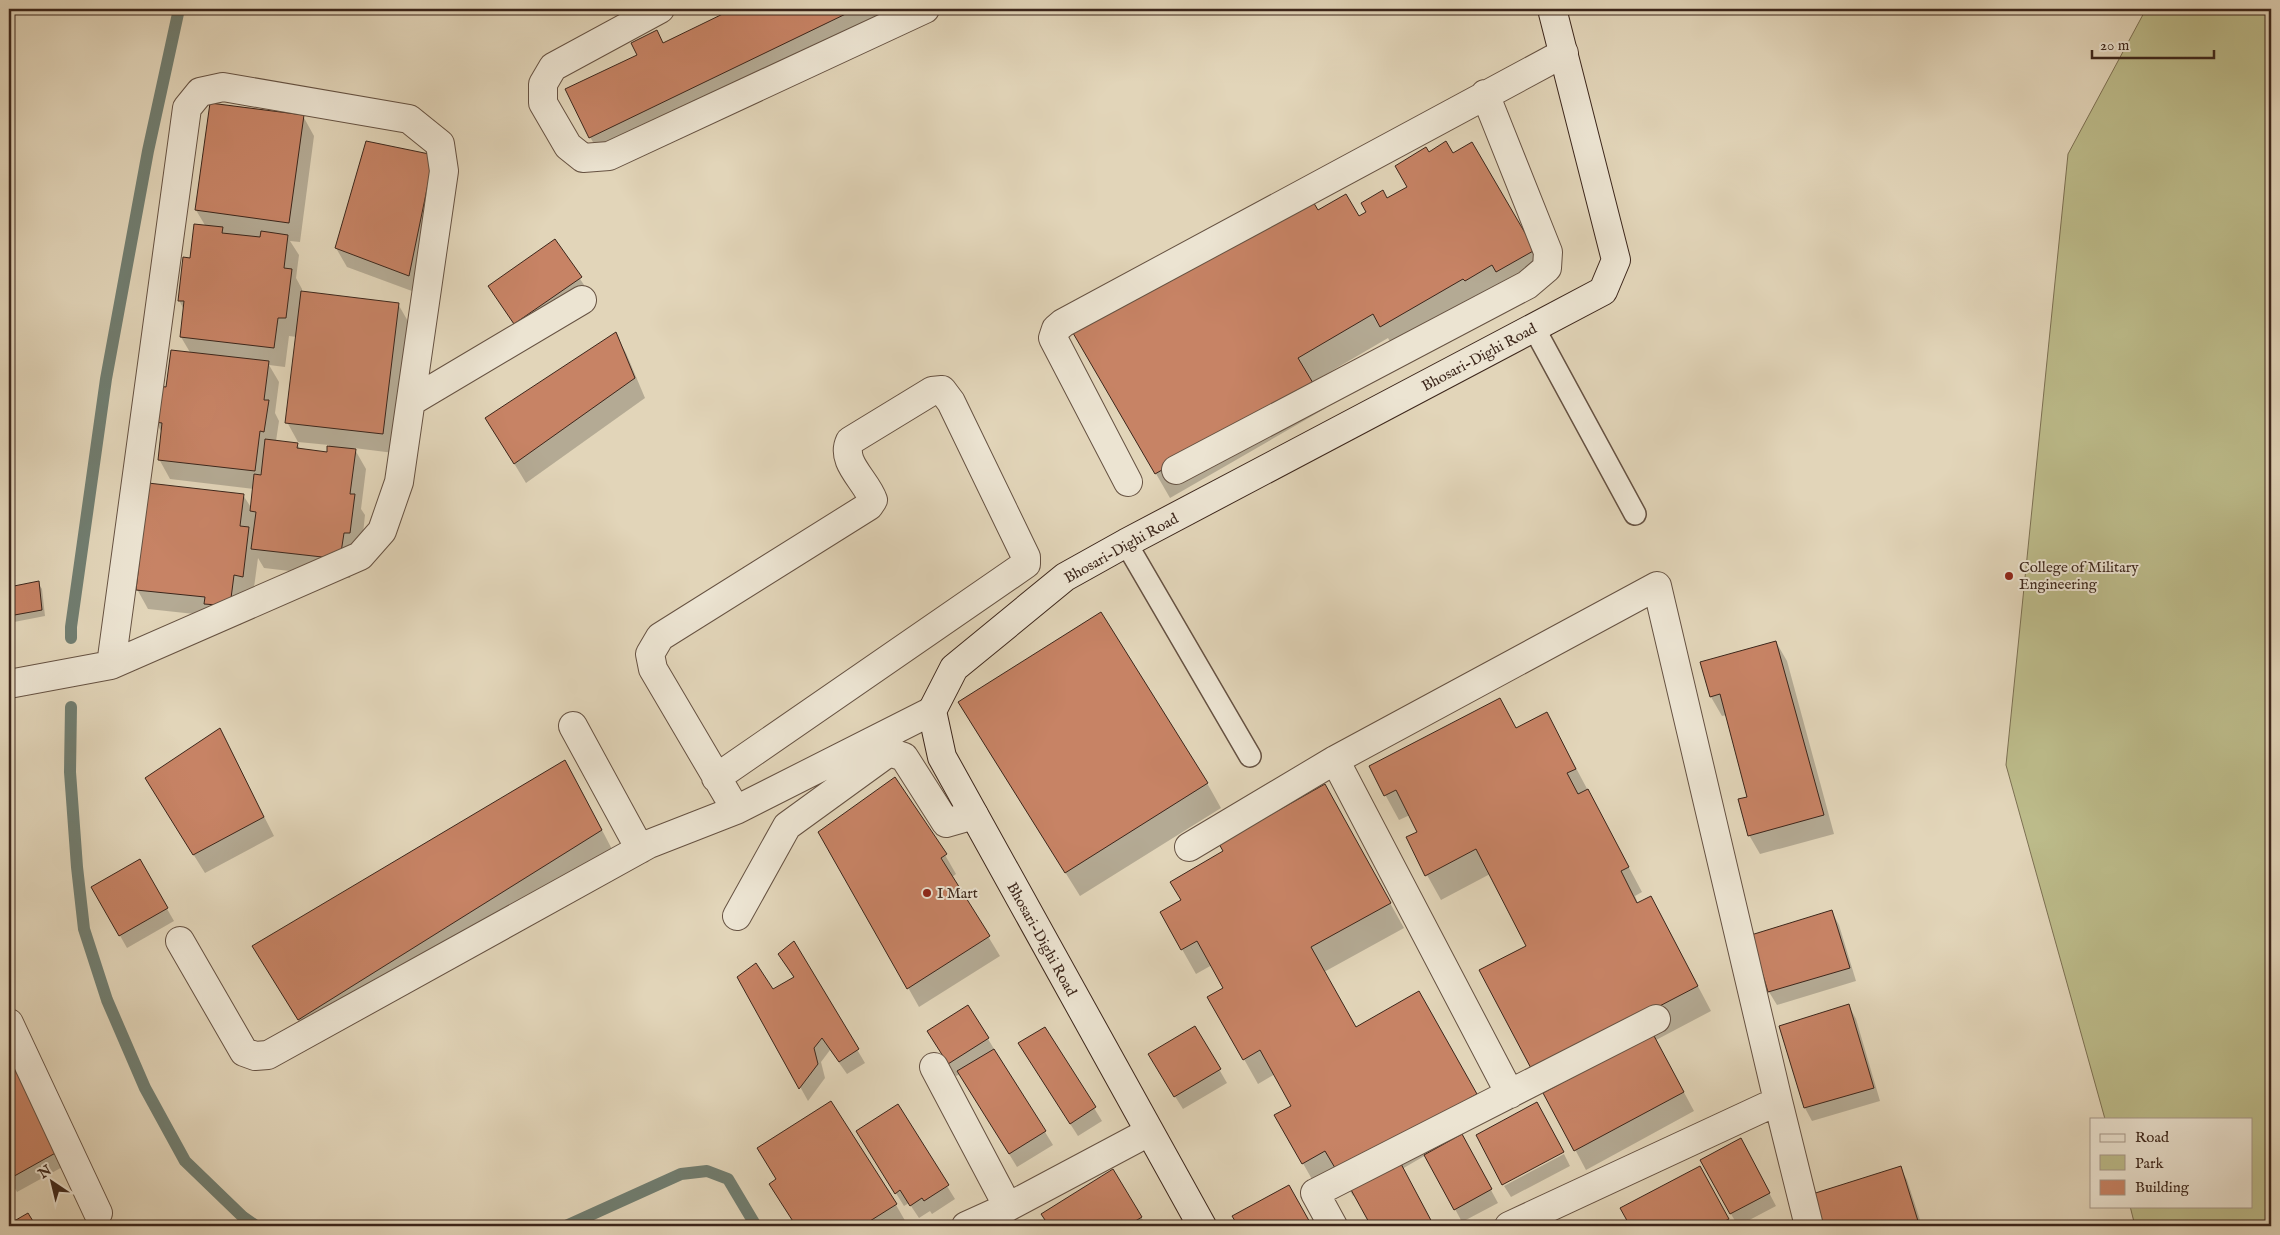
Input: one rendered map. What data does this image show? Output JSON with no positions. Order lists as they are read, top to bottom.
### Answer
{
  "streets": {
    "street": ["Bhosari-Dighi Road"]
  },
  "places": ["College of Military Engineering", "I Mart"],
  "legend": ["Road", "Park", "Building"],
  "scale_bar": "20 m",
  "north": "top left"
}
